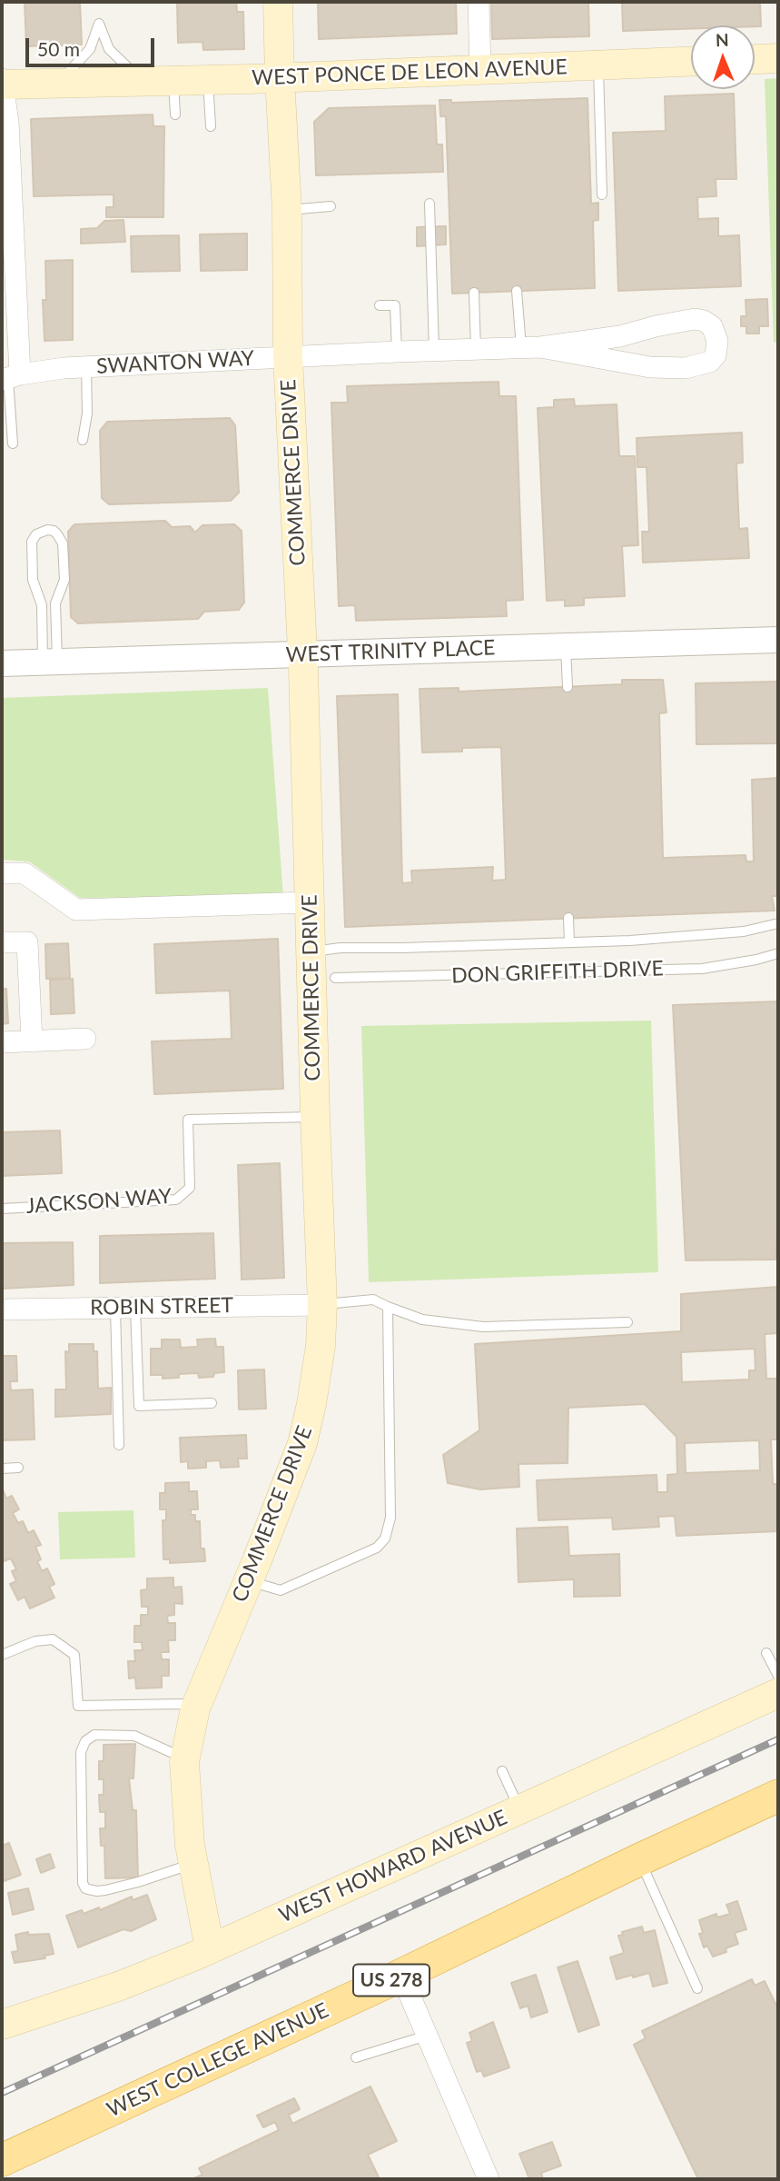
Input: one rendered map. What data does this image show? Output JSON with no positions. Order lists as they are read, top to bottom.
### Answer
{
  "streets": {
    "main road": [
      "WEST PONCE DE LEON AVENUE",
      "COMMERCE DRIVE",
      "WEST HOWARD AVENUE",
      "US 278",
      "WEST COLLEGE AVENUE"
    ],
    "street": ["SWANTON WAY", "WEST TRINITY PLACE", "ROBIN STREET"],
    "lane": ["DON GRIFFITH DRIVE", "JACKSON WAY"]
  },
  "crossings": [
    ["WEST PONCE DE LEON AVENUE", "COMMERCE DRIVE"],
    ["SWANTON WAY", "COMMERCE DRIVE"],
    ["COMMERCE DRIVE", "WEST TRINITY PLACE"],
    ["COMMERCE DRIVE", "JACKSON WAY"],
    ["COMMERCE DRIVE", "ROBIN STREET"],
    ["COMMERCE DRIVE", "WEST HOWARD AVENUE"]
  ],
  "scale_bar": "50 m",
  "north": "top"
}
